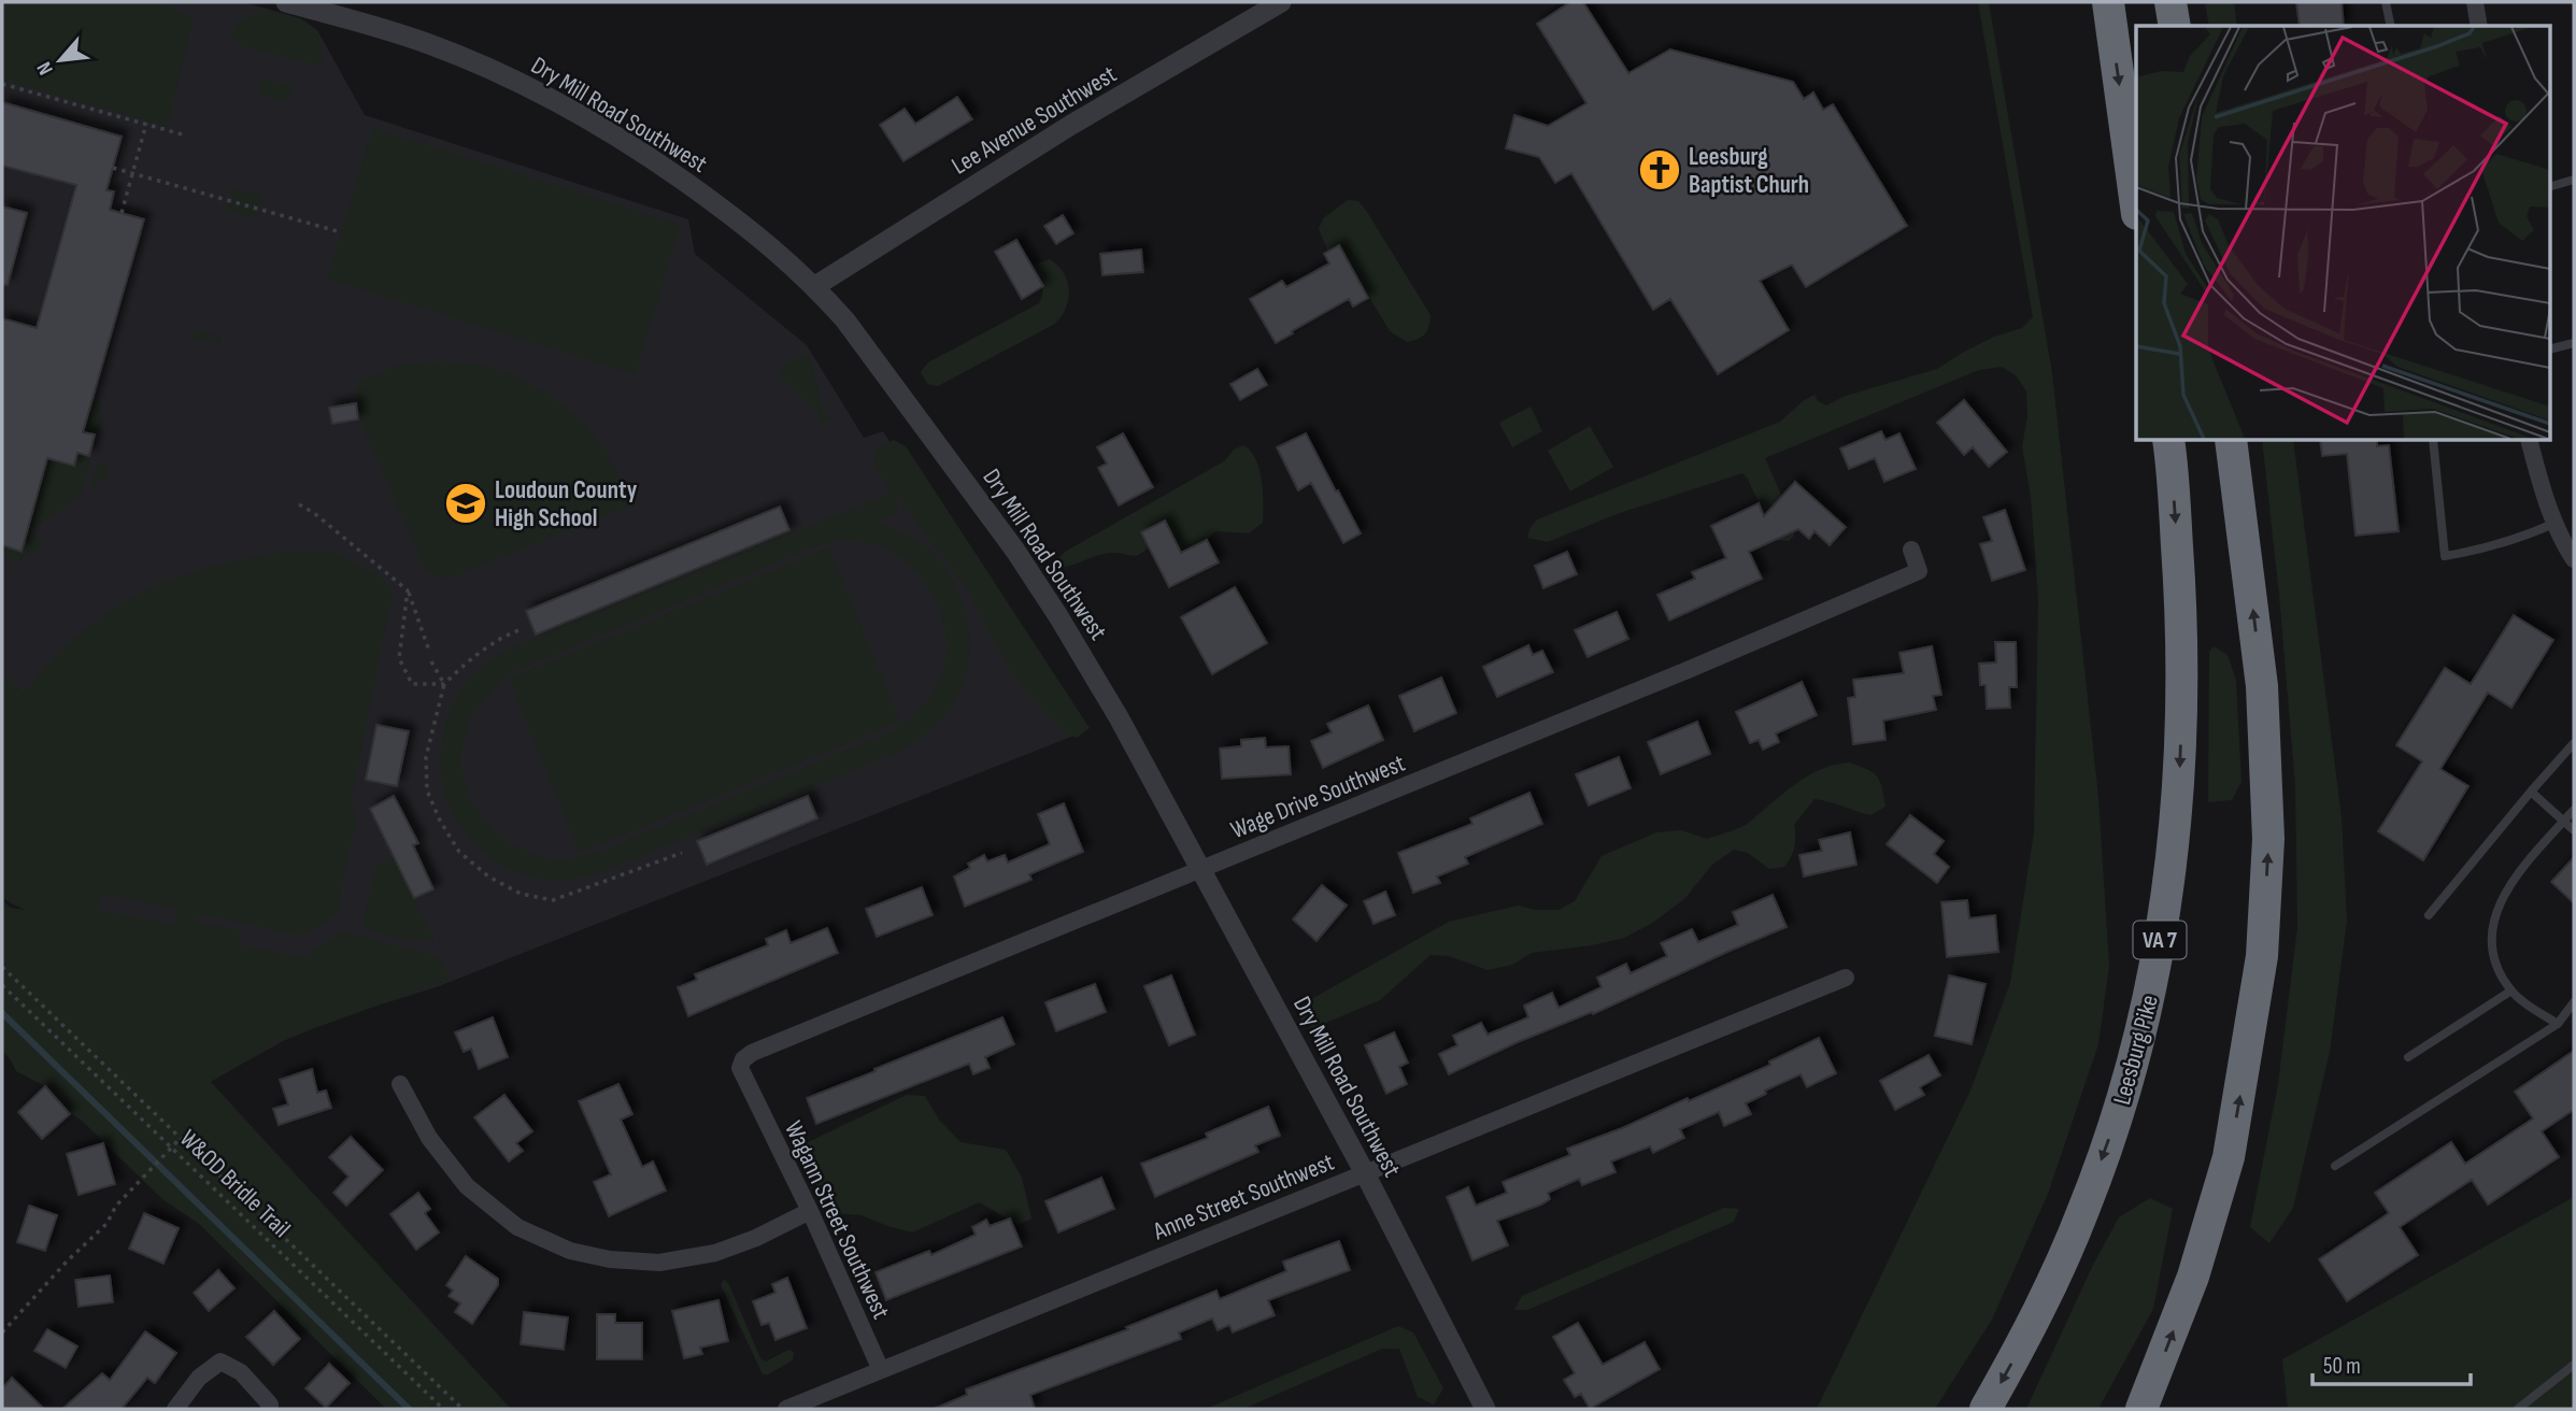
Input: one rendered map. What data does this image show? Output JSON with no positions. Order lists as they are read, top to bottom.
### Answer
{
  "streets": {
    "highway": ["VA 7", "Leesburg Pike"],
    "street": [
      "Dry Mill Road Southwest",
      "Lee Avenue Southwest",
      "Wage Drive Southwest",
      "Anne Street Southwest",
      "Wagann Street Southwest"
    ],
    "path": ["W&OD Bridle Trail"]
  },
  "crossings": [
    ["Dry Mill Road Southwest", "Lee Avenue Southwest"],
    ["Dry Mill Road Southwest", "Wage Drive Southwest"],
    ["Dry Mill Road Southwest", "Anne Street Southwest"],
    ["Wage Drive Southwest", "Wagann Street Southwest"],
    ["Anne Street Southwest", "Wagann Street Southwest"]
  ],
  "places": {
    "church": ["Leesburg Baptist Churh"],
    "school or university": ["Loudoun County High School"]
  },
  "scale_bar": "50 m",
  "north": "bottom left"
}
